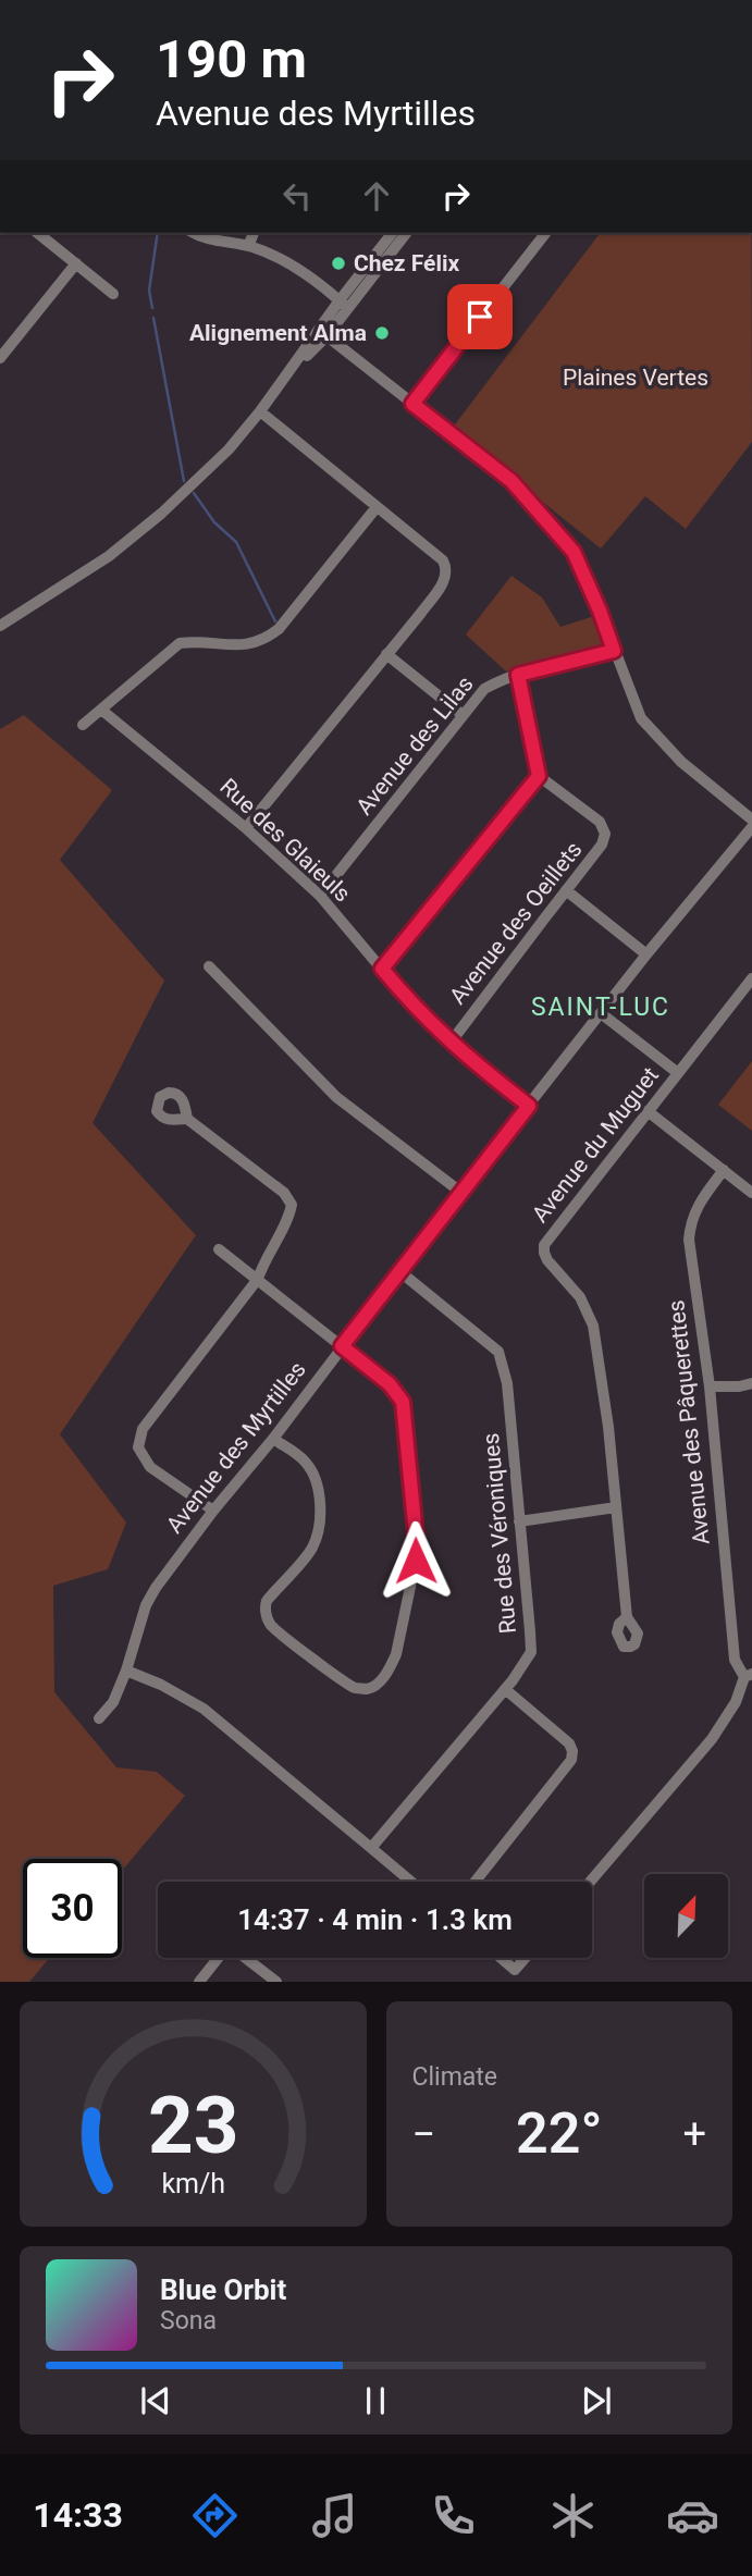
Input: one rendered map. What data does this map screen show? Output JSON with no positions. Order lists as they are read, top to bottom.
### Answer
{
  "streets": {
    "street": [
      "Avenue des Lilas",
      "Rue des Glaieuls",
      "Avenue des Oeillets",
      "Avenue du Muguet",
      "Avenue des Pâquerettes",
      "Avenue des Myrtilles",
      "Rue des Véroniques"
    ]
  },
  "crossings": [
    ["Avenue des Lilas", "Rue des Glaieuls"],
    ["Rue des Glaieuls", "Avenue des Oeillets"],
    ["Rue des Glaieuls", "Avenue des Myrtilles"],
    ["Avenue des Myrtilles", "Rue des Véroniques"]
  ],
  "districts": ["SAINT-LUC"],
  "parks": ["Plaines Vertes"],
  "places": ["Chez Félix", "Alignement Alma"],
  "north": "top right",
  "page": {
    "turn": ["190 m", "Avenue des Myrtilles"],
    "limit": "30",
    "trip": "14:37 · 4 min · 1.3 km",
    "tile": "Climate",
    "heat": ["−", "22°", "+"],
    "song": ["Blue Orbit", "Sona"],
    "tabs": "14:33",
    "gauge": ["23", "km/h"]
  }
}
